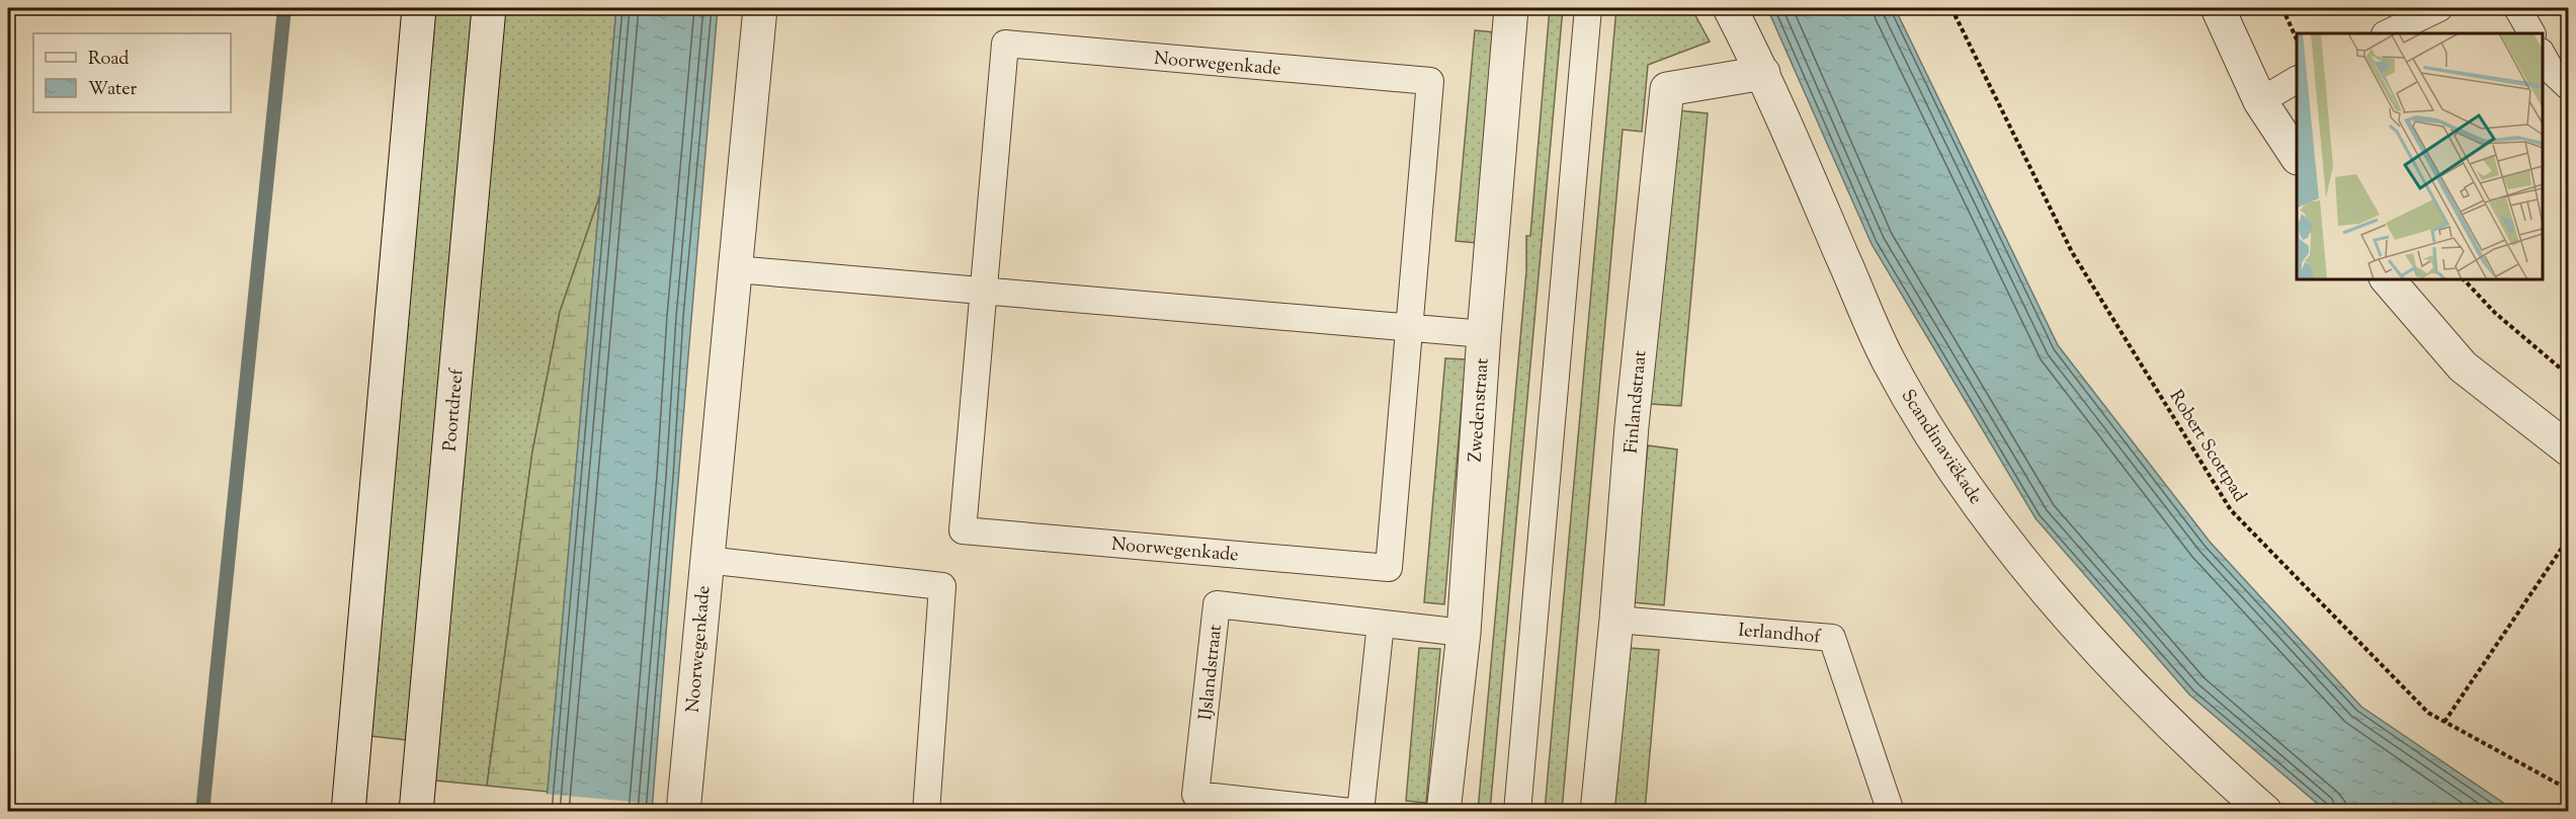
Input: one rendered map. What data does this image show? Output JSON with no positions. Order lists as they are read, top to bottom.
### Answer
{
  "streets": {
    "street": [
      "Noorwegenkade",
      "Finlandstraat",
      "Poortdreef",
      "Zwedenstraat",
      "Scandinaviëkade"
    ],
    "lane": ["Ierlandhof", "IJslandstraat"],
    "path": ["Robert Scottpad"]
  },
  "crossings": [
    ["Finlandstraat", "Scandinaviëkade"],
    ["Finlandstraat", "Ierlandhof"],
    ["Zwedenstraat", "IJslandstraat"]
  ],
  "legend": ["Road", "Water"]
}
